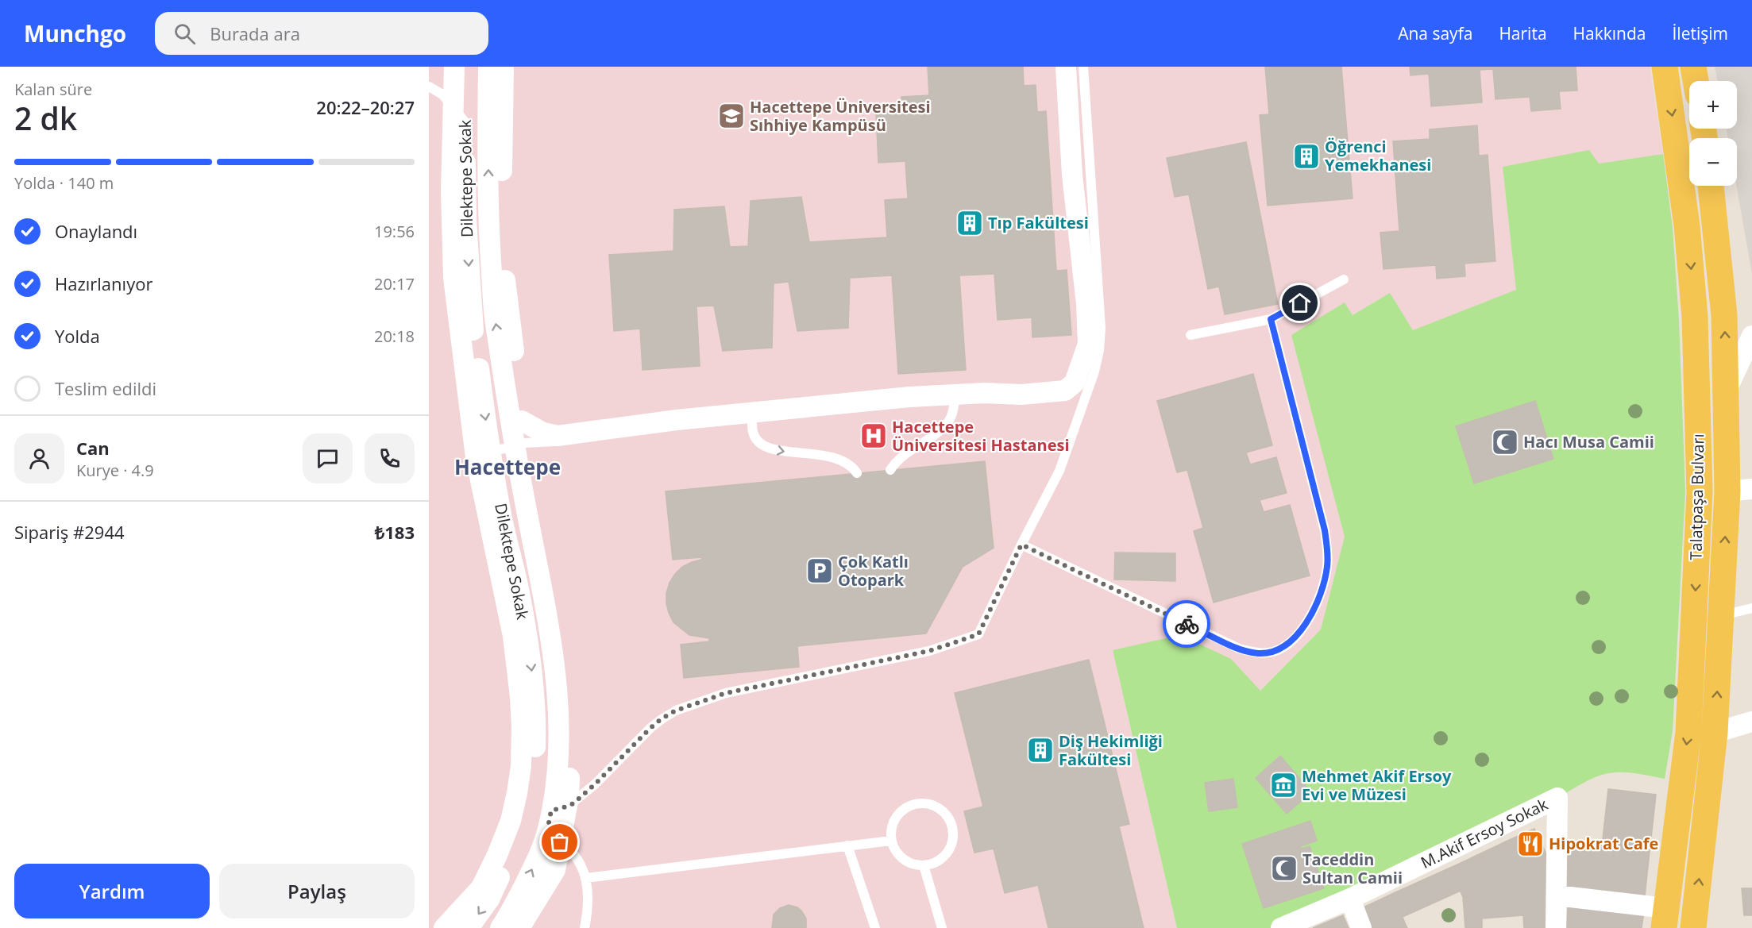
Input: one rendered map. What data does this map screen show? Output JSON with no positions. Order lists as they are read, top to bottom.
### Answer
{
  "streets": {
    "main road": ["Talatpaşa Bulvarı"],
    "street": ["Dilektepe Sokak", "M.Akif Ersoy Sokak"]
  },
  "districts": ["Hacettepe"],
  "places": {
    "school or university": ["Hacettepe Üniversitesi Sıhhiye Kampüsü"],
    "building": ["Öğrenci Yemekhanesi", "Tıp Fakültesi", "Diş Hekimliği Fakültesi"],
    "hospital": ["Hacettepe Üniversitesi Hastanesi"],
    "mosque": ["Hacı Musa Camii", "Taceddin Sultan Camii"],
    "parking": ["Çok Katlı Otopark"],
    "museum": ["Mehmet Akif Ersoy Evi ve Müzesi"],
    "restaurant": ["Hipokrat Cafe"]
  },
  "page": {
    "header": "Munchgo",
    "search": "Burada ara",
    "nav": [
      "Ana sayfa",
      "Harita",
      "Hakkında",
      "İletişim"
    ],
    "heading": ["2 dk", "Kalan süre", "20:22–20:27"],
    "panel": [
      "Can",
      "Kurye · 4.9",
      "Sipariş #2944",
      "₺183"
    ],
    "map_buttons": ["+", "−"],
    "bar": "Yolda · 140 m",
    "list": [
      ["Onaylandı", "19:56"],
      ["Hazırlanıyor", "20:17"],
      ["Yolda", "20:18"],
      "Teslim edildi"
    ],
    "buttons": ["Yardım", "Paylaş"]
  }
}
